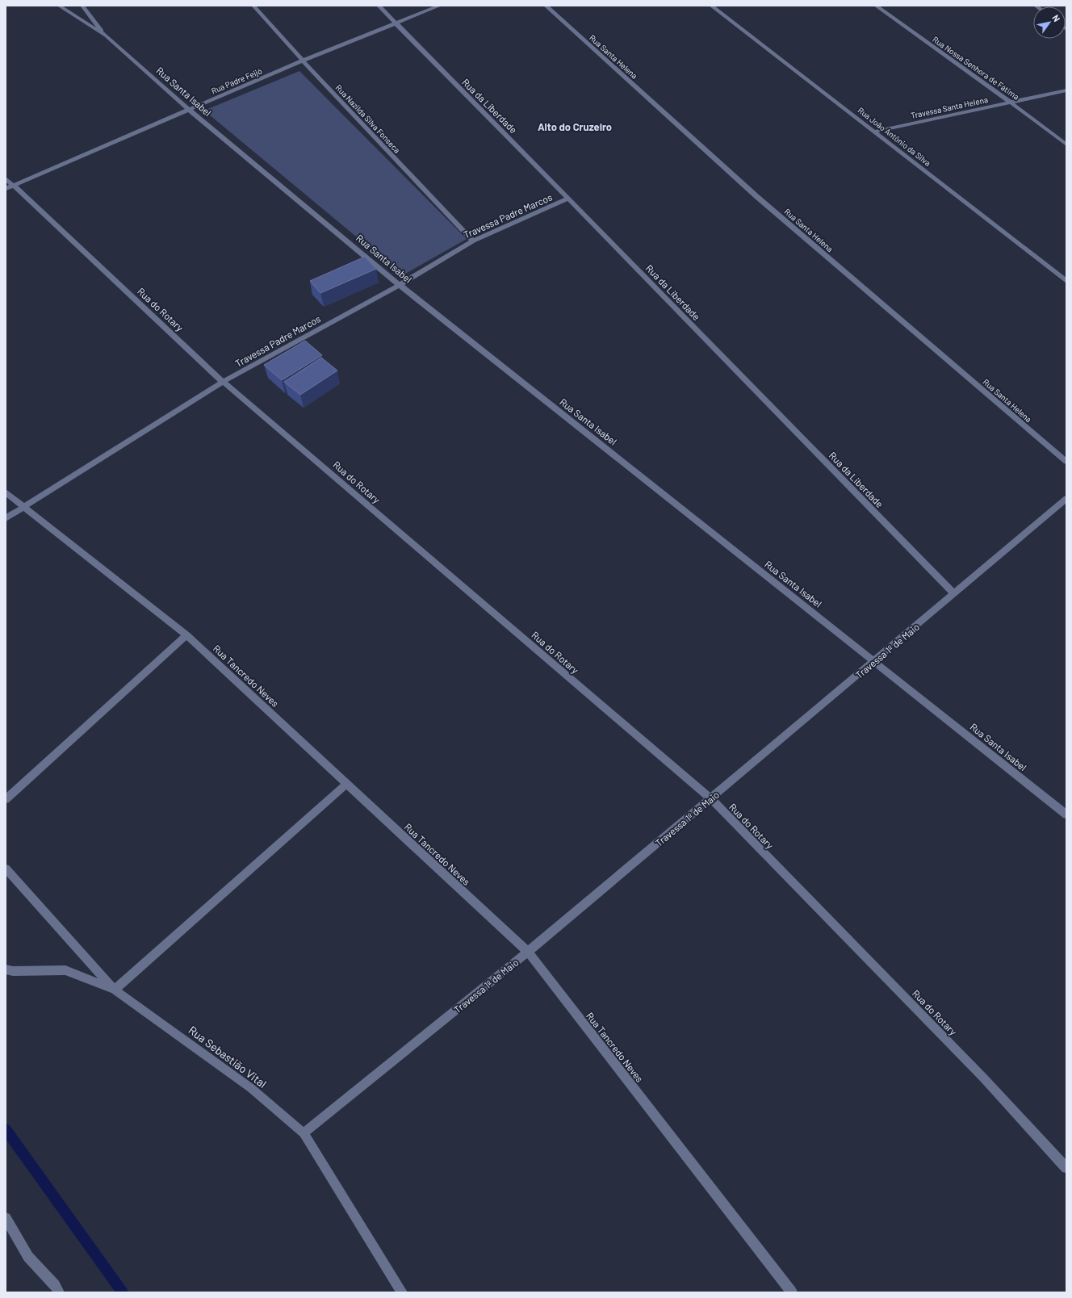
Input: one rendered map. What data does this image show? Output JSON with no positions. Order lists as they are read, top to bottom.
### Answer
{
  "streets": {
    "street": [
      "Rua Santa Helena",
      "Rua Nossa Senhora de Fátima",
      "Rua Padre Feijó",
      "Rua Santa Isabel",
      "Rua da Liberdade",
      "Travessa Santa Helena",
      "Rua Nazilda Silva Fonseca",
      "Rua João Antônio da Silva",
      "Travessa Padre Marcos",
      "Rua do Rotary",
      "Travessa 1º de Maio",
      "Rua Tancredo Neves",
      "Rua Sebastião Vital"
    ]
  },
  "crossings": [
    ["Rua Nossa Senhora de Fátima", "Travessa Santa Helena"],
    ["Rua Padre Feijó", "Rua Santa Isabel"],
    ["Rua Padre Feijó", "Rua da Liberdade"],
    ["Rua Padre Feijó", "Rua Nazilda Silva Fonseca"],
    ["Rua Padre Feijó", "Rua do Rotary"],
    ["Rua Santa Isabel", "Travessa Padre Marcos"],
    ["Rua Santa Isabel", "Travessa 1º de Maio"],
    ["Rua da Liberdade", "Travessa Padre Marcos"],
    ["Rua da Liberdade", "Travessa 1º de Maio"],
    ["Travessa Santa Helena", "Rua João Antônio da Silva"],
    ["Rua Nazilda Silva Fonseca", "Travessa Padre Marcos"],
    ["Travessa Padre Marcos", "Rua do Rotary"],
    ["Travessa Padre Marcos", "Rua Tancredo Neves"],
    ["Rua do Rotary", "Travessa 1º de Maio"],
    ["Travessa 1º de Maio", "Rua Tancredo Neves"],
    ["Travessa 1º de Maio", "Rua Sebastião Vital"]
  ],
  "districts": ["Alto do Cruzeiro"],
  "north": "top right"
}
